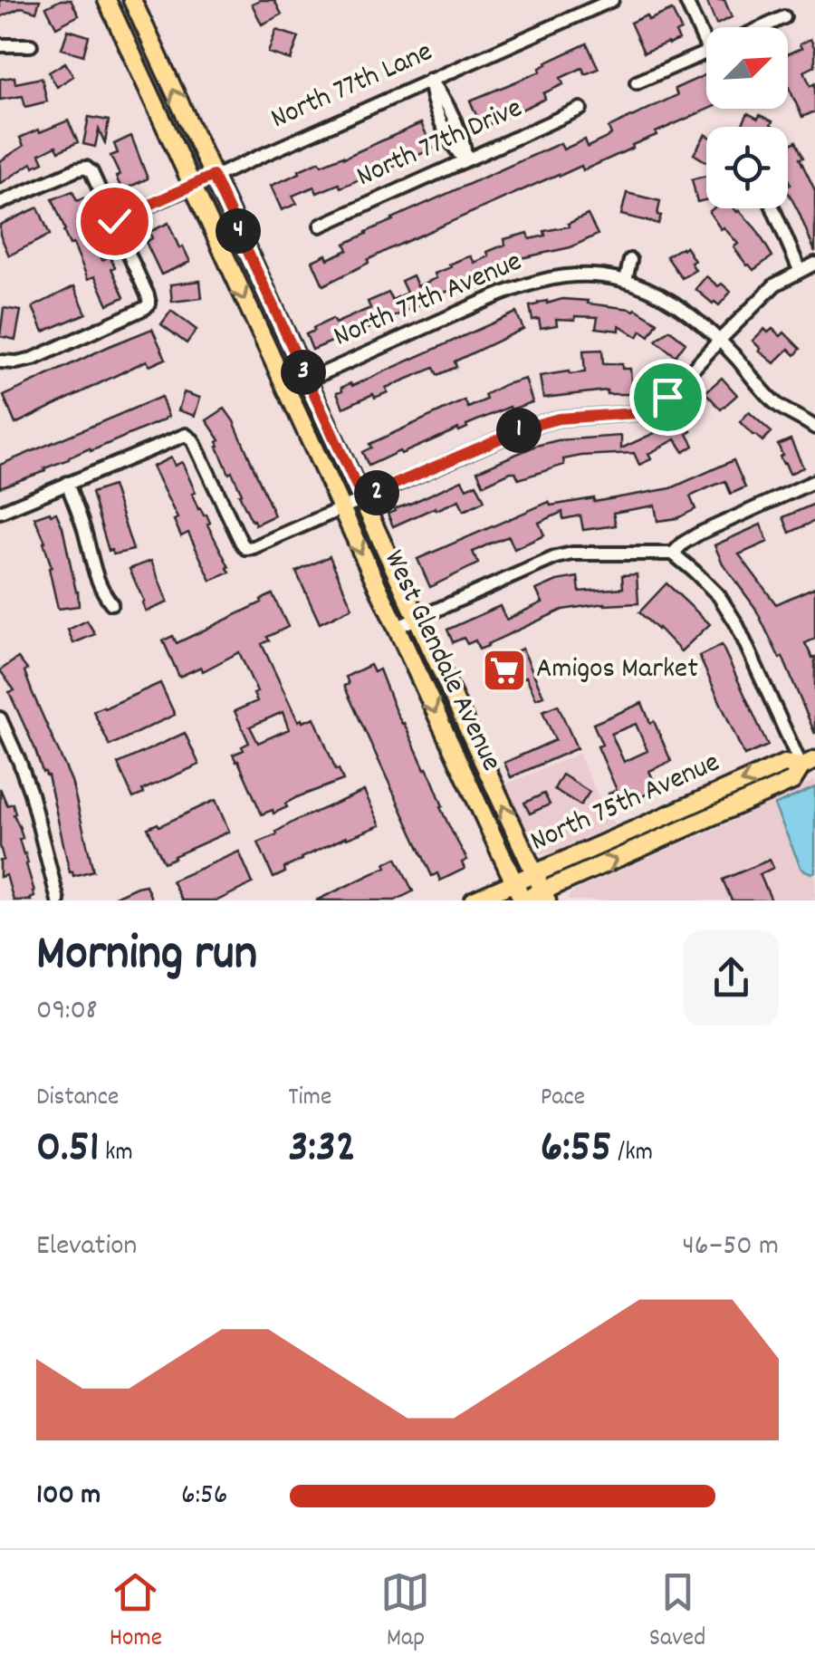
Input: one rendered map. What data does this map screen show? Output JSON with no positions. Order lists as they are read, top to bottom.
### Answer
{
  "streets": {
    "main road": ["West Glendale Avenue", "North 75th Avenue"],
    "street": ["North 77th Lane", "North 77th Drive", "North 77th Avenue"]
  },
  "crossings": [
    ["North 77th Lane", "West Glendale Avenue"],
    ["North 77th Avenue", "West Glendale Avenue"],
    ["West Glendale Avenue", "North 75th Avenue"]
  ],
  "places": {
    "supermarket": ["Amigos Market"]
  },
  "north": "top right",
  "page": {
    "pins": [
      "4",
      "3",
      "1",
      "2"
    ],
    "heading": ["Morning run", "09:08"],
    "stats": [
      ["Distance", "0.51 km"],
      ["Time", "3:32"],
      ["Pace", "6:55 /km"]
    ],
    "chart": ["Elevation", "46–50 m"],
    "list": [
      {
        "name": "100 m",
        "note": "6:56"
      }
    ],
    "tabs": ["Home", "Map", "Saved"]
  }
}
